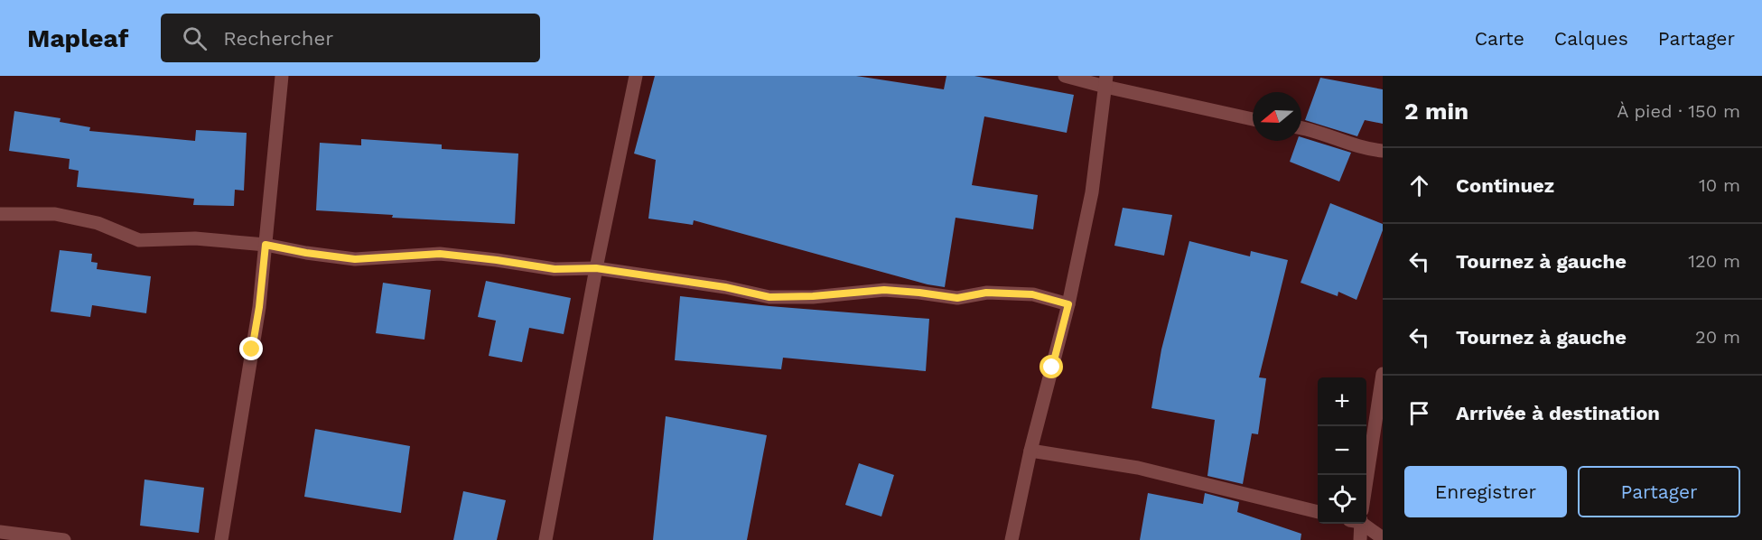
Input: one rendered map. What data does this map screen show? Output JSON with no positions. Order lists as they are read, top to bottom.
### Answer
{
  "north": "left",
  "page": {
    "header": "Mapleaf",
    "search": "Rechercher",
    "nav": ["Carte", "Calques", "Partager"],
    "heading": ["2 min", "À pied · 150 m"],
    "list": [
      ["Continuez", "10 m"],
      ["Tournez à gauche", "120 m"],
      ["Tournez à gauche", "20 m"],
      "Arrivée à destination"
    ],
    "map_buttons": ["+", "−"],
    "buttons": ["Enregistrer", "Partager"]
  }
}
